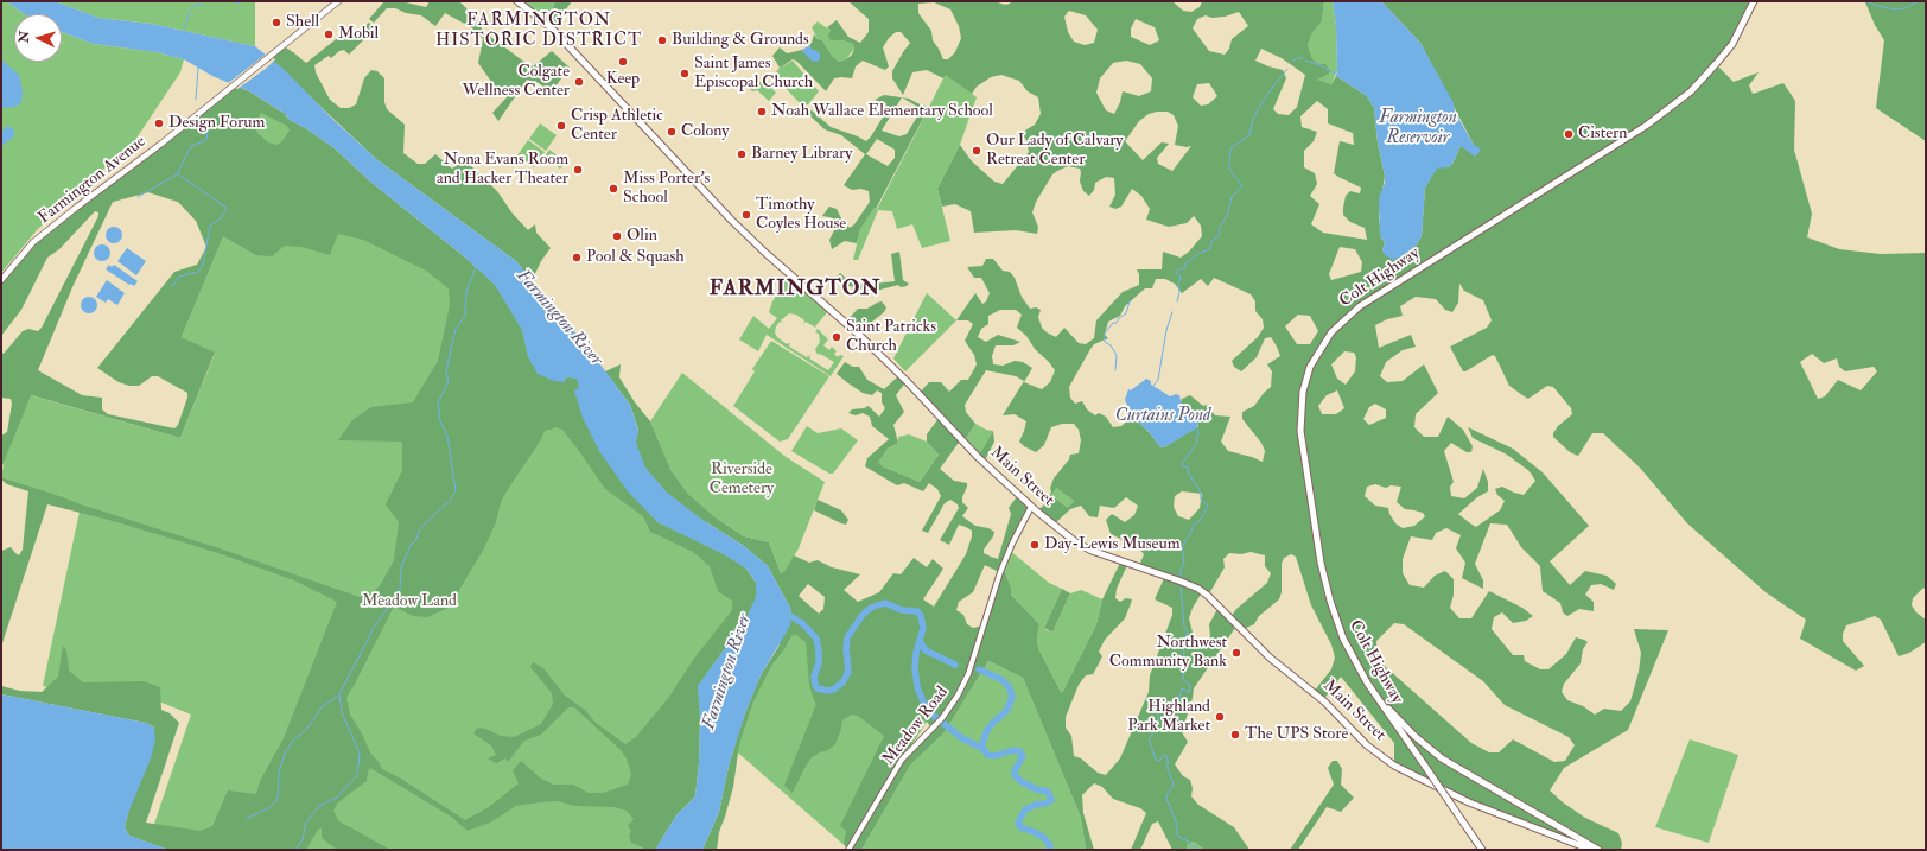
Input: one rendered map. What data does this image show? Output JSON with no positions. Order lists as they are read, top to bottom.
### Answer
{
  "streets": {
    "highway": ["Colt Highway", "Main Street"],
    "main road": ["Farmington Avenue"],
    "street": ["Meadow Road"]
  },
  "crossings": [
    ["Main Street", "Meadow Road"]
  ],
  "districts": ["FARMINGTON HISTORIC DISTRICT", "FARMINGTON"],
  "water": ["Farmington Reservoir", "Farmington River", "Curtains Pond"],
  "parks": ["Riverside Cemetery", "Meadow Land"],
  "places": [
    "Shell",
    "Mobil",
    "Building & Grounds",
    "Keep",
    "Saint James Episcopal Church",
    "Colgate Wellness Center",
    "Noah Wallace Elementary School",
    "Design Forum",
    "Crisp Athletic Center",
    "Colony",
    "Cistern",
    "Our Lady of Calvary Retreat Center",
    "Barney Library",
    "Nona Evans Room and Hacker Theater",
    "Miss Porter's School",
    "Timothy Coyles House",
    "Olin",
    "Pool & Squash",
    "Saint Patricks Church",
    "Day-Lewis Museum",
    "Northwest Community Bank",
    "Highland Park Market",
    "The UPS Store"
  ],
  "north": "left"
}
